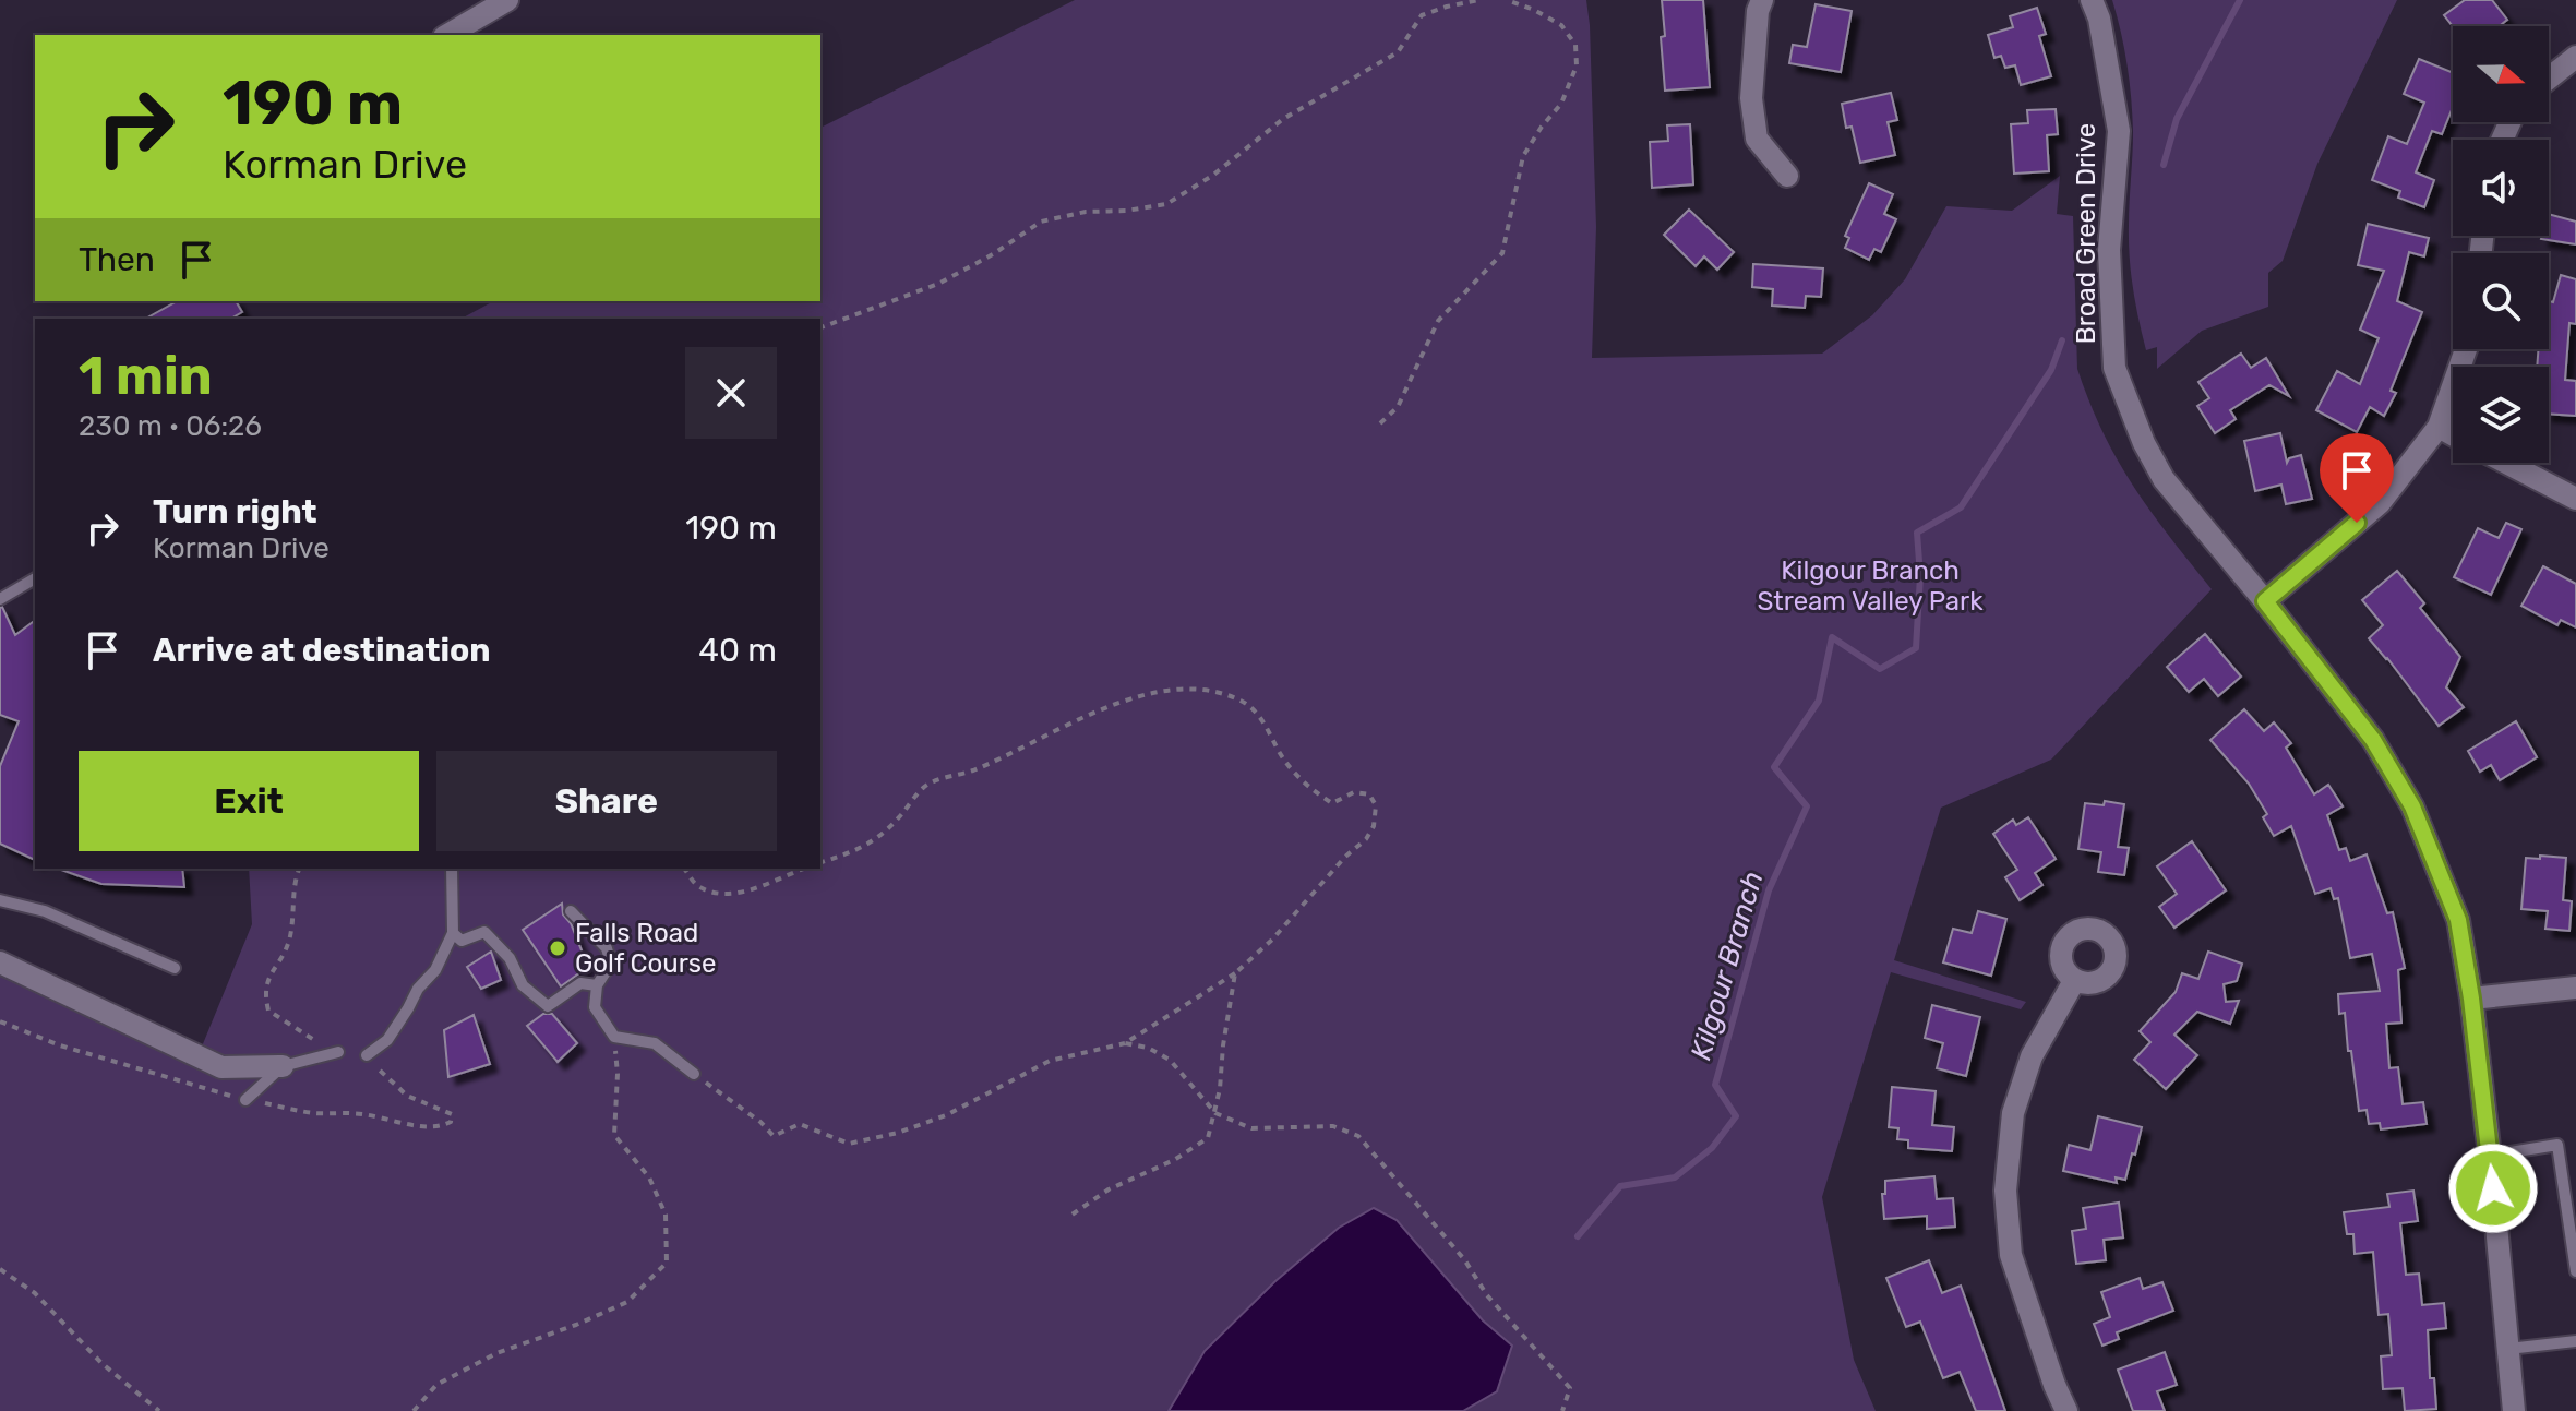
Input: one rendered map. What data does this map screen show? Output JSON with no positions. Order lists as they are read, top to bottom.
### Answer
{
  "streets": {
    "street": ["Broad Green Drive"]
  },
  "water": ["Kilgour Branch"],
  "parks": ["Kilgour Branch Stream Valley Park"],
  "places": ["Falls Road Golf Course"],
  "north": "right",
  "page": {
    "turn": ["190 m", "Korman Drive"],
    "then": "Then",
    "heading": ["1 min", "230 m · 06:26"],
    "list": [
      {
        "name": "Turn right",
        "note": "Korman Drive",
        "value": "190 m"
      },
      {
        "name": "Arrive at destination",
        "value": "40 m"
      }
    ],
    "buttons": ["Exit", "Share"]
  }
}
